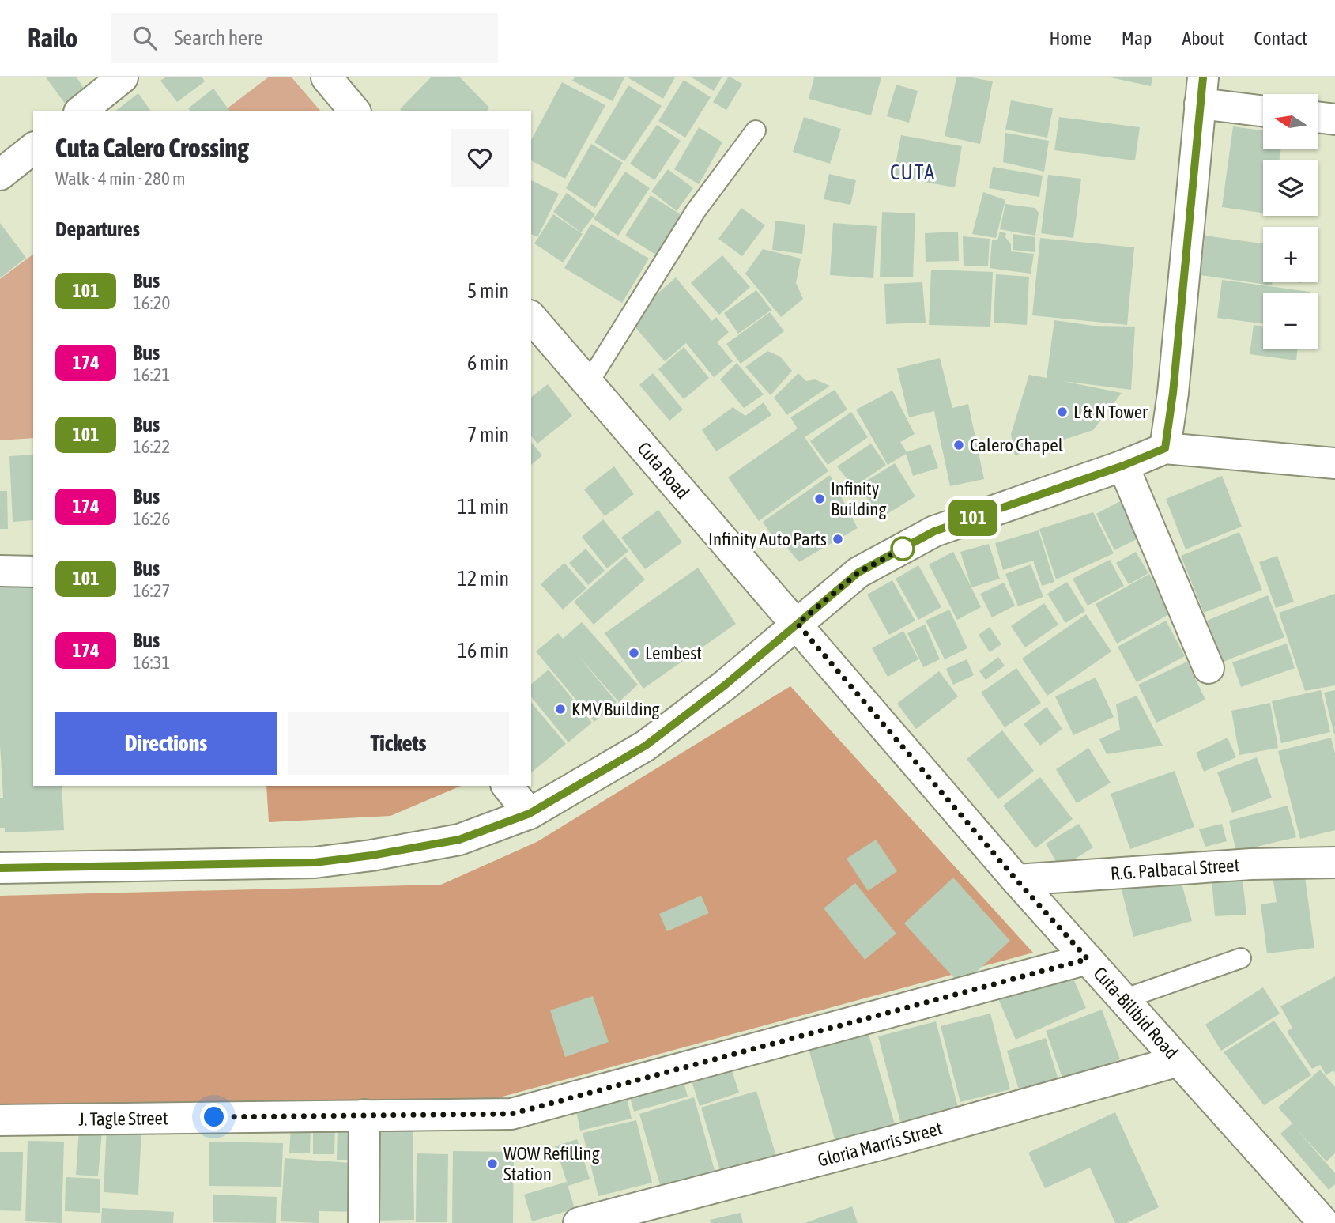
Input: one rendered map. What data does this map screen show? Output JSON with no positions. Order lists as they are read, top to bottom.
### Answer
{
  "streets": {
    "street": [
      "Cuta Road",
      "R.G. Palbacal Street",
      "Cuta-Bilibid Road",
      "J. Tagle Street",
      "Gloria Marris Street"
    ]
  },
  "crossings": [
    ["Cuta Road", "Cuta-Bilibid Road"],
    ["R.G. Palbacal Street", "Cuta-Bilibid Road"],
    ["Cuta-Bilibid Road", "J. Tagle Street"],
    ["Cuta-Bilibid Road", "Gloria Marris Street"]
  ],
  "districts": ["CUTA"],
  "places": [
    "L & N Tower",
    "Calero Chapel",
    "Infinity Building",
    "Infinity Auto Parts",
    "Lembest",
    "KMV Building",
    "WOW Refilling Station"
  ],
  "lines": ["bus line 101"],
  "north": "left",
  "page": {
    "header": "Railo",
    "search": "Search here",
    "nav": [
      "Home",
      "Map",
      "About",
      "Contact"
    ],
    "on_map": "101",
    "map_buttons": ["+", "−"],
    "heading": [
      ["Cuta Calero Crossing", "Walk · 4 min · 280 m"],
      "Departures"
    ],
    "list": [
      {
        "mark": "101",
        "name": "Bus",
        "note": "16:20",
        "value": "5 min"
      },
      {
        "mark": "174",
        "name": "Bus",
        "note": "16:21",
        "value": "6 min"
      },
      {
        "mark": "101",
        "name": "Bus",
        "note": "16:22",
        "value": "7 min"
      },
      {
        "mark": "174",
        "name": "Bus",
        "note": "16:26",
        "value": "11 min"
      },
      {
        "mark": "101",
        "name": "Bus",
        "note": "16:27",
        "value": "12 min"
      },
      {
        "mark": "174",
        "name": "Bus",
        "note": "16:31",
        "value": "16 min"
      }
    ],
    "buttons": ["Directions", "Tickets"]
  }
}
